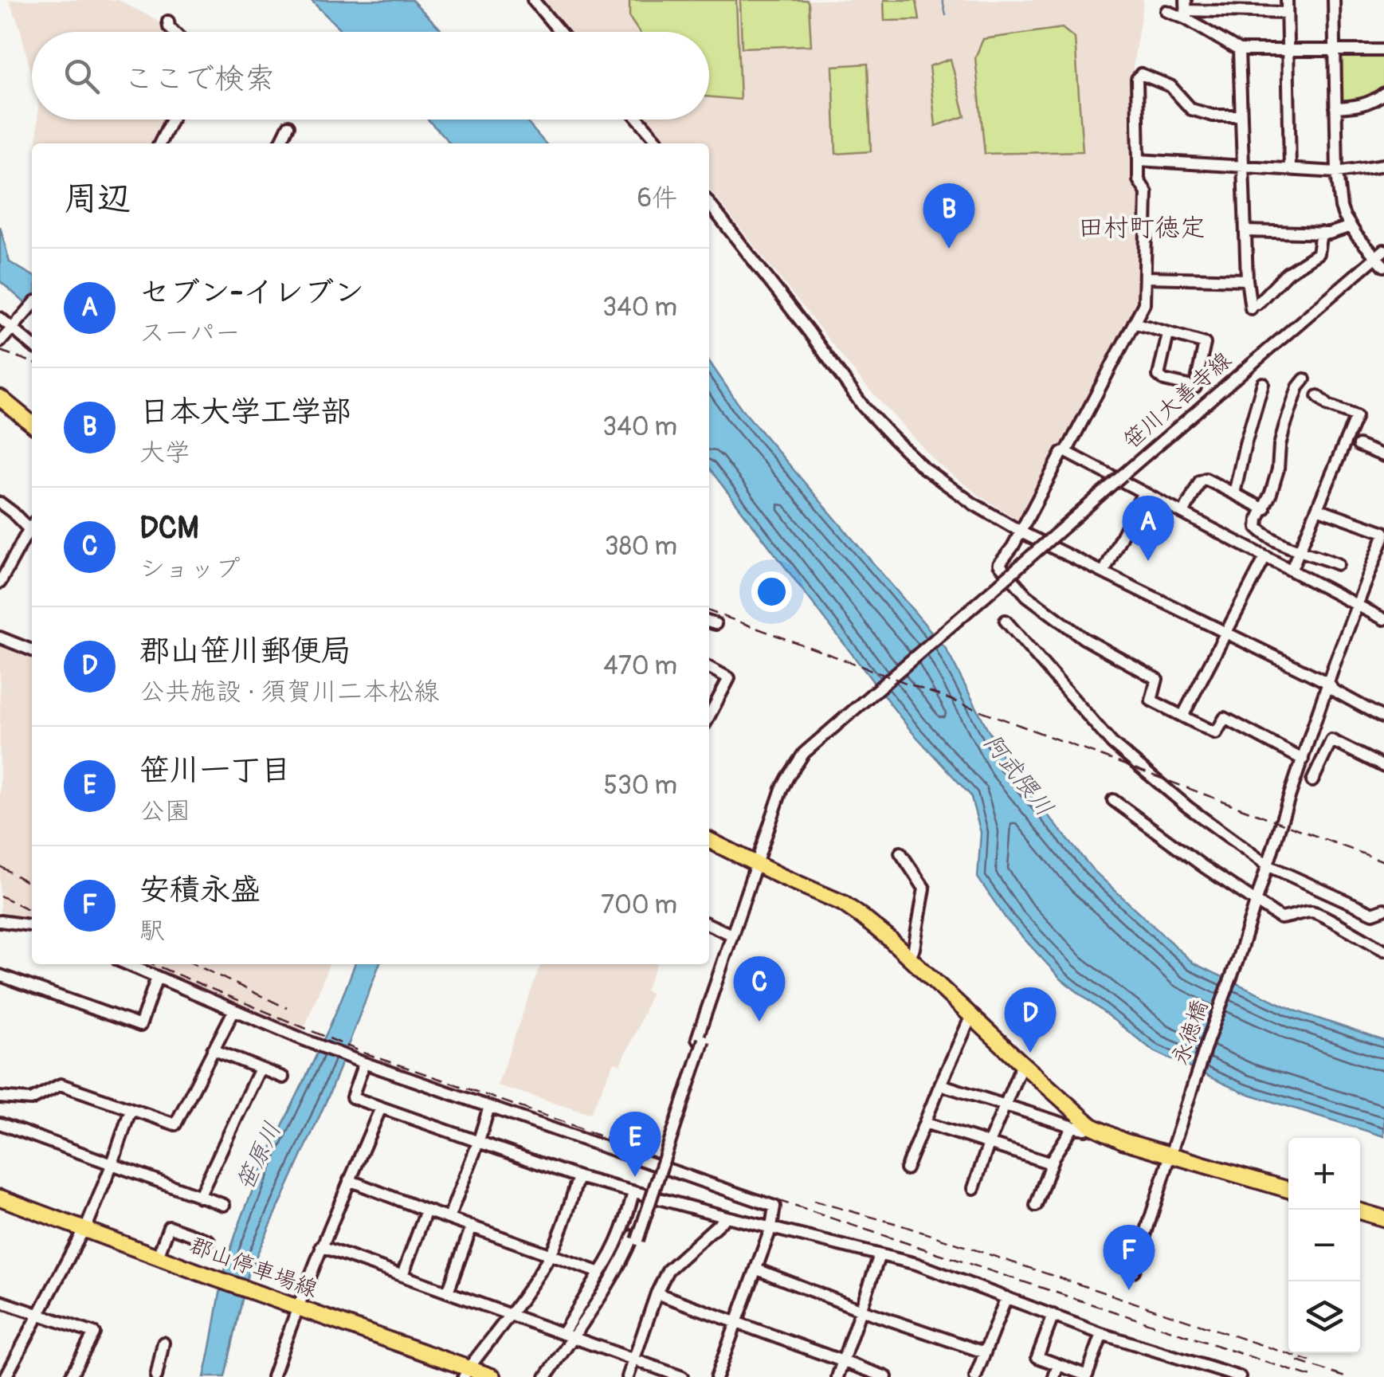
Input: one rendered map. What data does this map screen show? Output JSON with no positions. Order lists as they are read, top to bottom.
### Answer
{
  "streets": {
    "main road": ["郡山停車場線"],
    "street": ["笹川大善寺線", "永徳橋"]
  },
  "districts": ["田村町徳定"],
  "water": ["阿武隈川", "笹原川"],
  "page": {
    "search": "ここで検索",
    "heading": ["周辺", "6件"],
    "pins": [
      "B",
      "A",
      "C",
      "D",
      "E",
      "F"
    ],
    "list": [
      {
        "mark": "A",
        "name": "セブン-イレブン",
        "note": "スーパー",
        "value": "340 m"
      },
      {
        "mark": "B",
        "name": "日本大学工学部",
        "note": "大学",
        "value": "340 m"
      },
      {
        "mark": "C",
        "name": "DCM",
        "note": "ショップ",
        "value": "380 m"
      },
      {
        "mark": "D",
        "name": "郡山笹川郵便局",
        "note": "公共施設 · 須賀川二本松線",
        "value": "470 m"
      },
      {
        "mark": "E",
        "name": "笹川一丁目",
        "note": "公園",
        "value": "530 m"
      },
      {
        "mark": "F",
        "name": "安積永盛",
        "note": "駅",
        "value": "700 m"
      }
    ],
    "map_buttons": ["+", "−"]
  }
}
